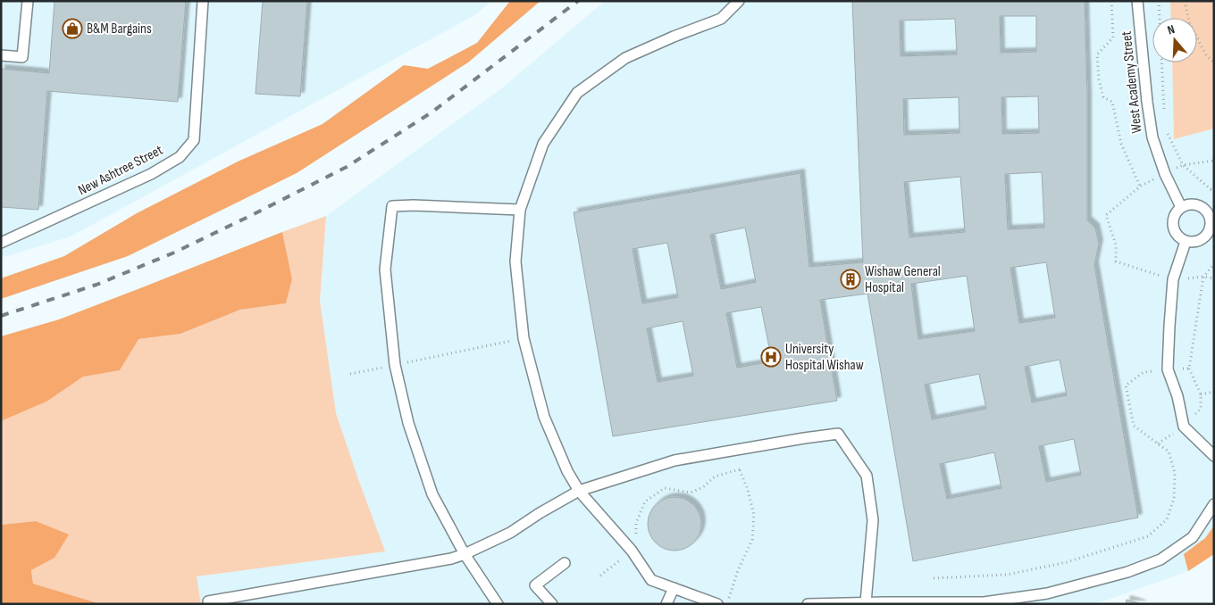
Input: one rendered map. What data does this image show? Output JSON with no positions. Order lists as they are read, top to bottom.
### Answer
{
  "streets": {
    "lane": ["West Academy Street", "New Ashtree Street"]
  },
  "places": {
    "shop": ["B&M Bargains"],
    "building": ["Wishaw General Hospital"],
    "hospital": ["University Hospital Wishaw"]
  },
  "north": "top"
}
